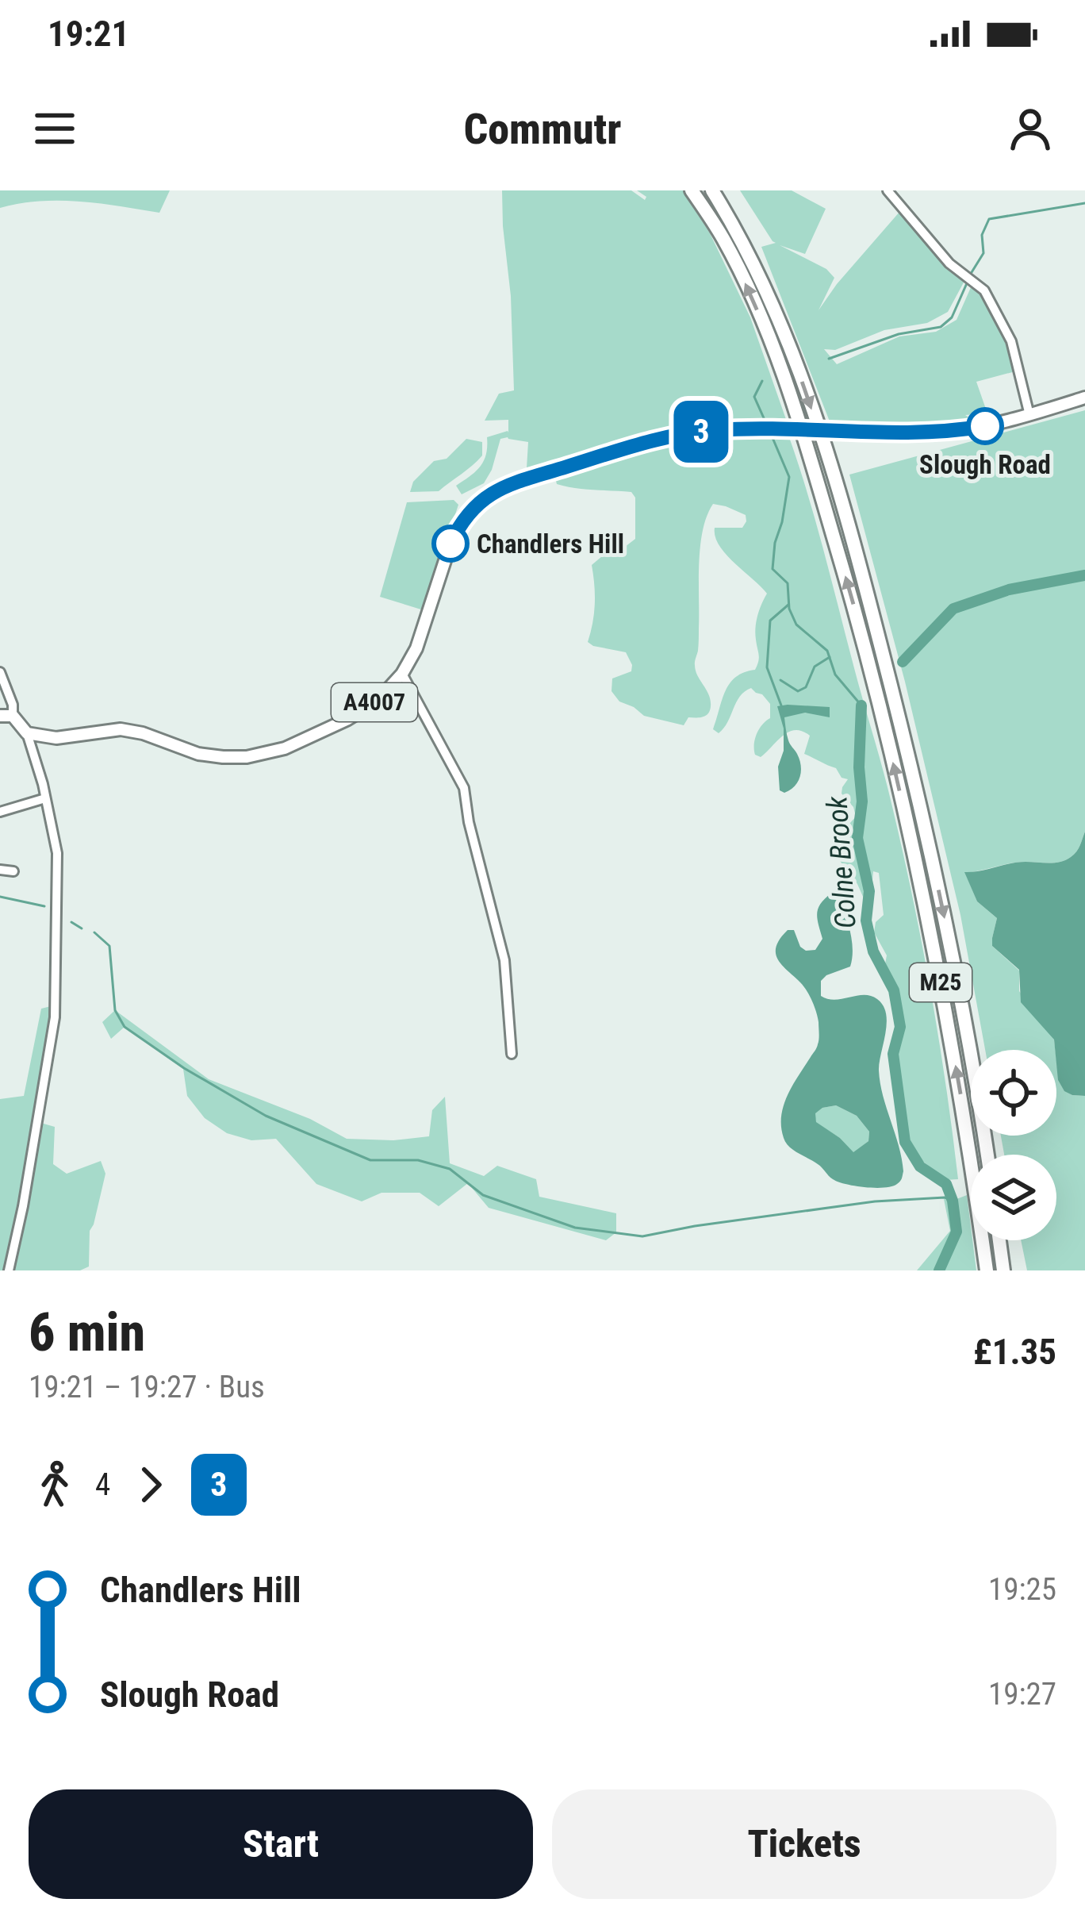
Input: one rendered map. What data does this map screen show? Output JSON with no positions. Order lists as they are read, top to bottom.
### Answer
{
  "streets": {
    "highway": ["M25"],
    "main road": ["A4007"]
  },
  "water": ["Colne Brook"],
  "places": ["Slough Road", "Chandlers Hill"],
  "lines": ["bus line 3"],
  "page": {
    "status": "19:21",
    "header": "Commutr",
    "on_map": "3",
    "heading": ["6 min", "19:21 – 19:27 · Bus", "£1.35"],
    "legs": ["4", "3"],
    "list": [
      {
        "name": "Chandlers Hill",
        "value": "19:25"
      },
      {
        "name": "Slough Road",
        "value": "19:27"
      }
    ],
    "buttons": ["Start", "Tickets"]
  }
}
